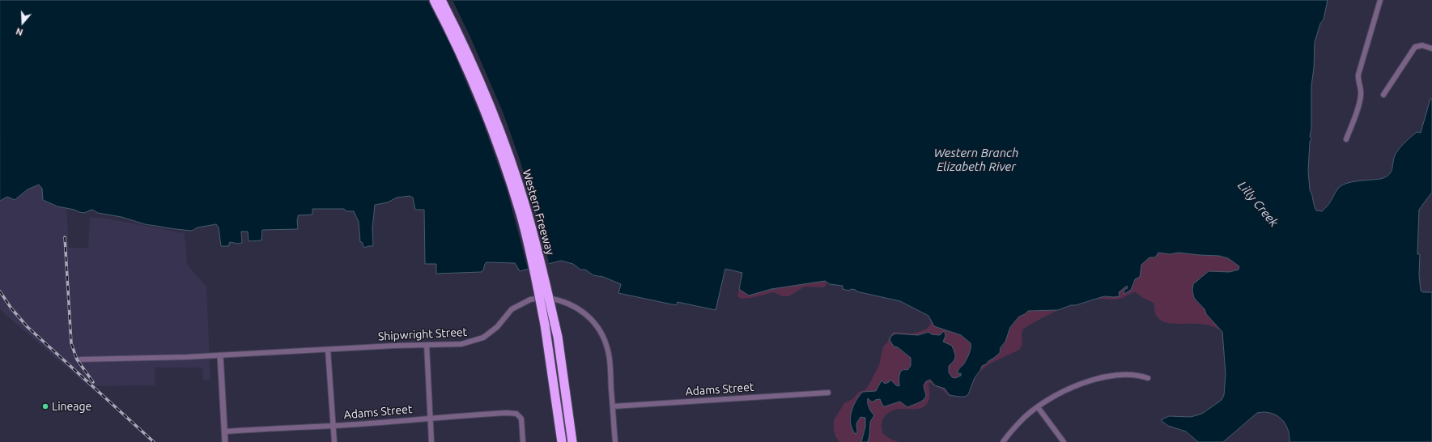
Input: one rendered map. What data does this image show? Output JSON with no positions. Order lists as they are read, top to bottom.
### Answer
{
  "streets": {
    "highway": ["Western Freeway"],
    "street": ["Shipwright Street", "Adams Street"]
  },
  "crossings": [
    ["Shipwright Street", "Adams Street"]
  ],
  "water": ["Western Branch Elizabeth River", "Lilly Creek"],
  "places": ["Lineage"],
  "north": "bottom"
}
